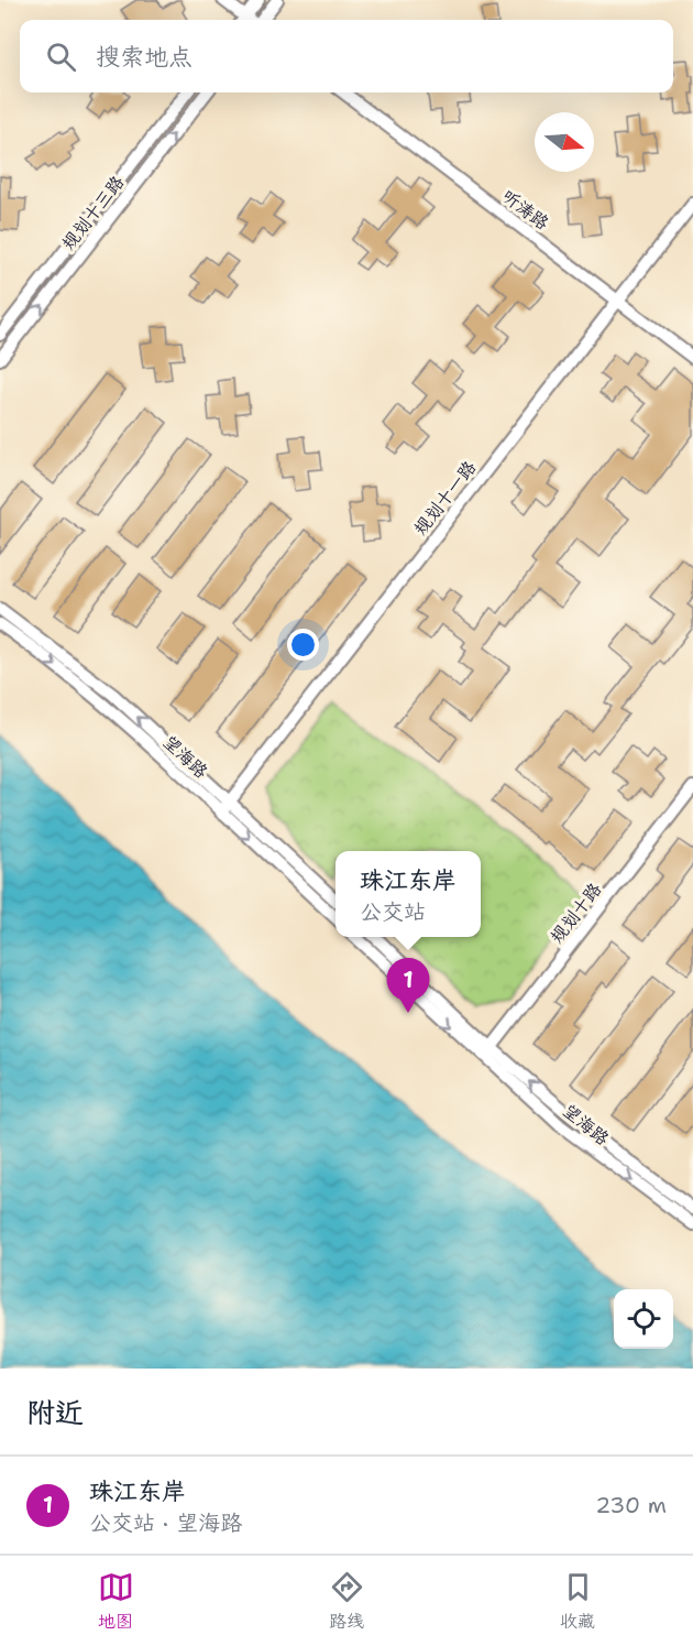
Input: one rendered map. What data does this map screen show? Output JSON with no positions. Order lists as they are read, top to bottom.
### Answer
{
  "streets": {
    "street": [
      "听涛路",
      "规划十三路",
      "规划十一路",
      "望海路",
      "规划十路"
    ]
  },
  "crossings": [
    ["听涛路", "规划十一路"],
    ["规划十一路", "望海路"],
    ["望海路", "规划十路"]
  ],
  "north": "right",
  "page": {
    "search": "搜索地点",
    "popup": ["珠江东岸", "公交站"],
    "pins": "1",
    "heading": "附近",
    "list": [
      {
        "mark": "1",
        "name": "珠江东岸",
        "note": "公交站 · 望海路",
        "value": "230 m"
      }
    ],
    "nav": ["地图", "路线", "收藏"]
  }
}
